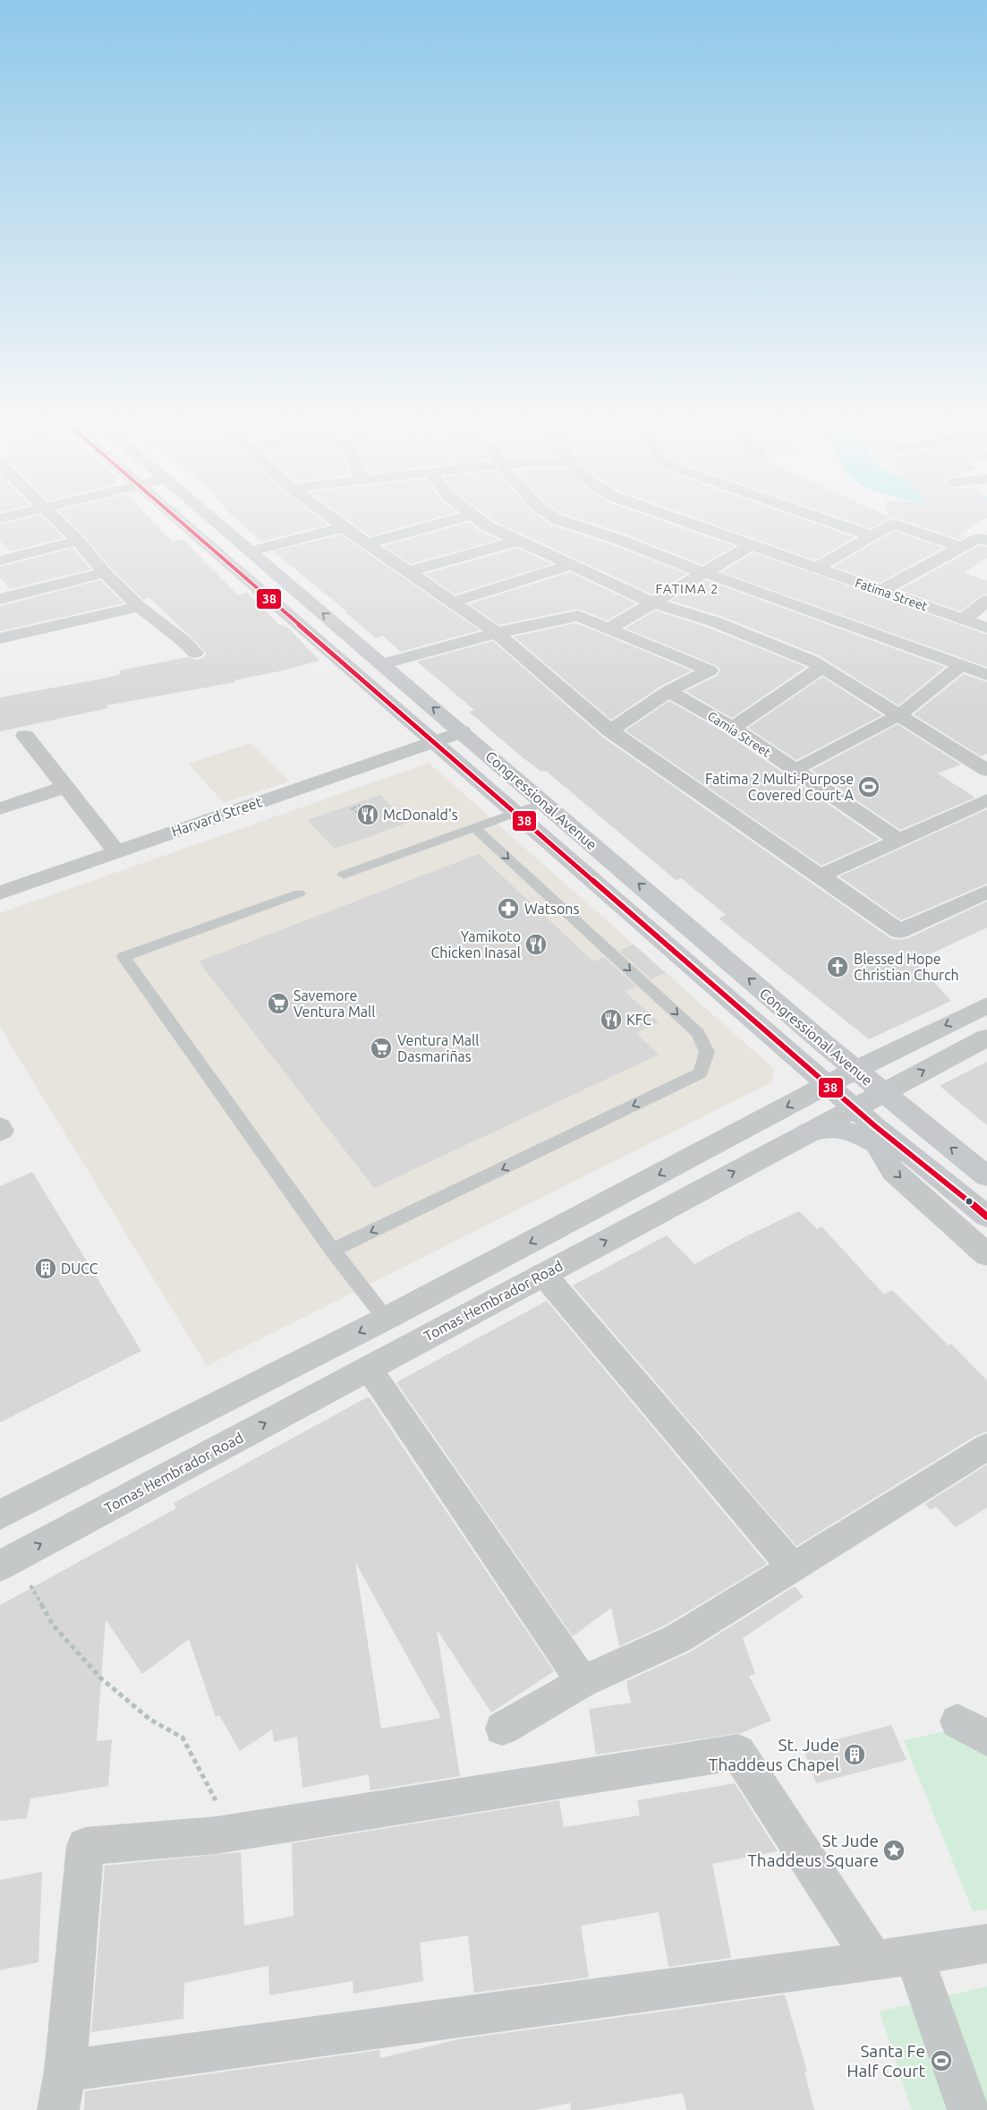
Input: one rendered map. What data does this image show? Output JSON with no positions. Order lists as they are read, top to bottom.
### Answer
{
  "streets": {
    "main road": ["Congressional Avenue"],
    "street": [
      "Fatima Street",
      "Camia Street",
      "Harvard Street",
      "Tomas Hembrador Road"
    ]
  },
  "crossings": [
    ["Congressional Avenue", "Harvard Street"],
    ["Congressional Avenue", "Tomas Hembrador Road"]
  ],
  "districts": ["FATIMA 2"],
  "places": {
    "sports": ["Fatima 2 Multi-Purpose Covered Court A", "Santa Fe Half Court"],
    "restaurant": ["McDonald's", "Yamikoto Chicken Inasal", "KFC"],
    "pharmacy": ["Watsons"],
    "church": ["Blessed Hope Christian Church"],
    "supermarket": ["Savemore Ventura Mall", "Ventura Mall Dasmariñas"],
    "building": ["DUCC", "St. Jude Thaddeus Chapel"],
    "place": ["St Jude Thaddeus Square"]
  },
  "lines": ["transit line 38"]
}
